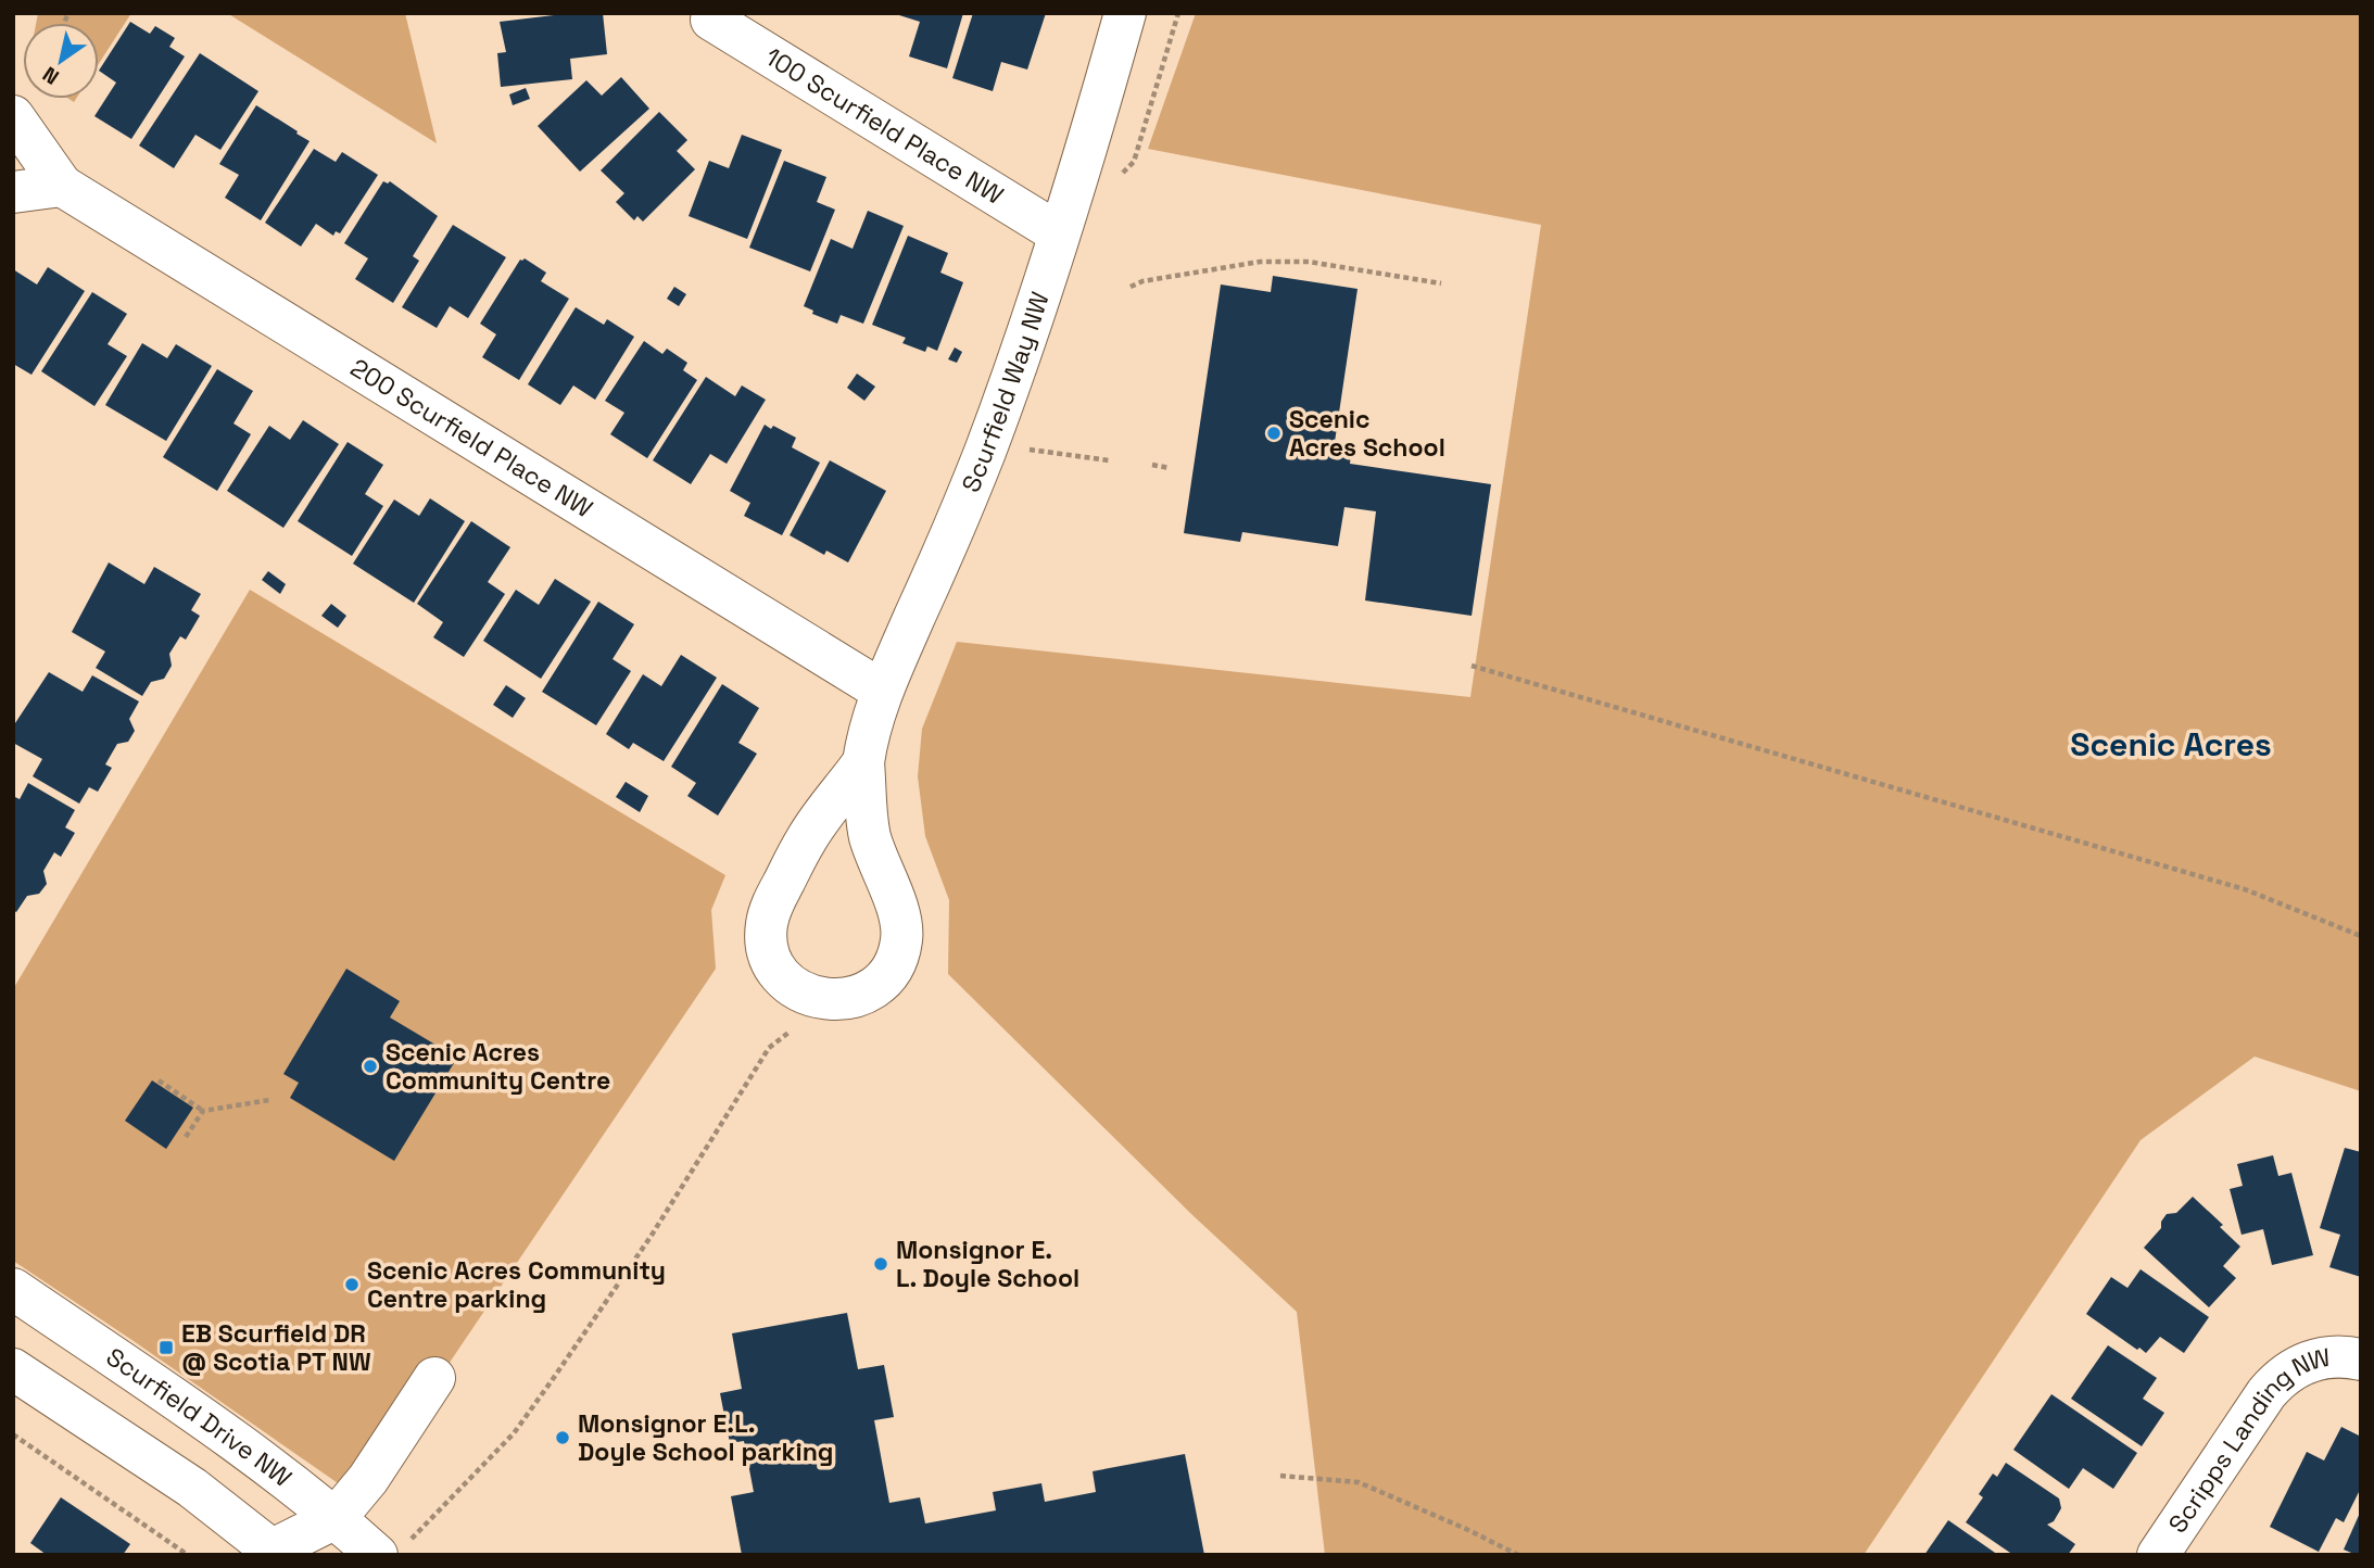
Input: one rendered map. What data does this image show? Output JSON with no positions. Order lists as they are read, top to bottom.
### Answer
{
  "streets": {
    "street": [
      "100 Scurfield Place NW",
      "Scurfield Way NW",
      "200 Scurfield Place NW",
      "Scurfield Drive NW",
      "Scripps Landing NW"
    ]
  },
  "crossings": [
    ["100 Scurfield Place NW", "Scurfield Way NW"],
    ["Scurfield Way NW", "200 Scurfield Place NW"]
  ],
  "districts": ["Scenic Acres"],
  "places": {
    "other": [
      "Scenic Acres School",
      "Scenic Acres Community Centre",
      "Monsignor E. L. Doyle School",
      "Scenic Acres Community Centre parking",
      "Monsignor E.L. Doyle School parking"
    ],
    "transit": ["EB Scurfield DR @ Scotia PT NW"]
  },
  "north": "bottom left"
}
